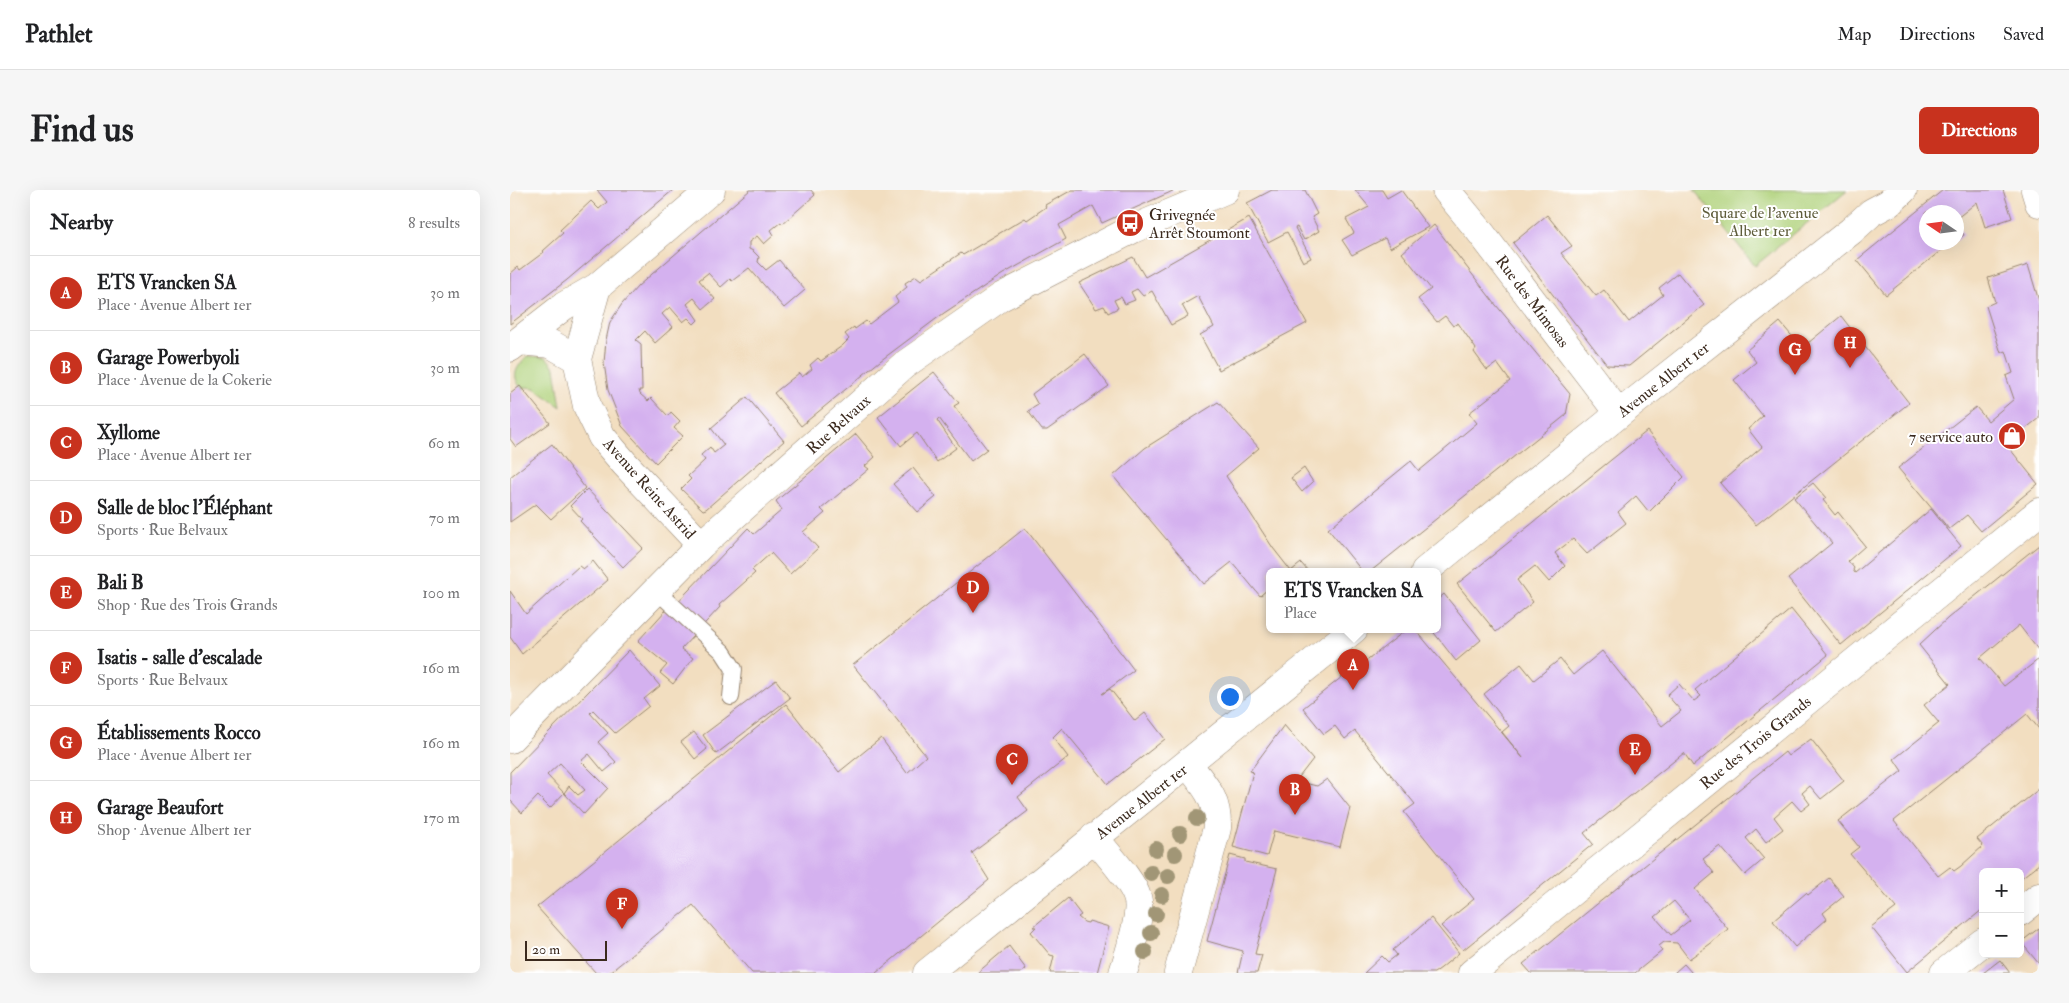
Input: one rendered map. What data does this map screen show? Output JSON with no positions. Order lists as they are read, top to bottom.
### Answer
{
  "streets": {
    "street": [
      "Rue des Mimosas",
      "Avenue Albert 1er",
      "Rue Belvaux",
      "Avenue Reine Astrid",
      "Rue des Trois Grands"
    ]
  },
  "crossings": [
    ["Rue des Mimosas", "Avenue Albert 1er"],
    ["Rue Belvaux", "Avenue Reine Astrid"]
  ],
  "parks": ["Square de l'avenue Albert 1er"],
  "places": {
    "bus stop": ["Grivegnée Arrêt Stoumont"],
    "shop": ["7 service auto"]
  },
  "scale_bar": "20 m",
  "north": "left",
  "page": {
    "header": "Pathlet",
    "nav": ["Map", "Directions", "Saved"],
    "buttons": "Directions",
    "title": "Find us",
    "heading": ["Nearby", "8 results"],
    "list": [
      {
        "mark": "A",
        "name": "ETS Vrancken SA",
        "note": "Place · Avenue Albert 1er",
        "value": "30 m"
      },
      {
        "mark": "B",
        "name": "Garage Powerbyoli",
        "note": "Place · Avenue de la Cokerie",
        "value": "30 m"
      },
      {
        "mark": "C",
        "name": "Xyllome",
        "note": "Place · Avenue Albert 1er",
        "value": "60 m"
      },
      {
        "mark": "D",
        "name": "Salle de bloc l'Éléphant",
        "note": "Sports · Rue Belvaux",
        "value": "70 m"
      },
      {
        "mark": "E",
        "name": "Bali B",
        "note": "Shop · Rue des Trois Grands",
        "value": "100 m"
      },
      {
        "mark": "F",
        "name": "Isatis - salle d'escalade",
        "note": "Sports · Rue Belvaux",
        "value": "160 m"
      },
      {
        "mark": "G",
        "name": "Établissements Rocco",
        "note": "Place · Avenue Albert 1er",
        "value": "160 m"
      },
      {
        "mark": "H",
        "name": "Garage Beaufort",
        "note": "Shop · Avenue Albert 1er",
        "value": "170 m"
      }
    ],
    "pins": [
      "H",
      "G",
      "D",
      "A",
      "E",
      "C",
      "B",
      "F"
    ],
    "popup": ["ETS Vrancken SA", "Place"],
    "map_buttons": ["+", "−"],
    "scale": "20 m"
  }
}
